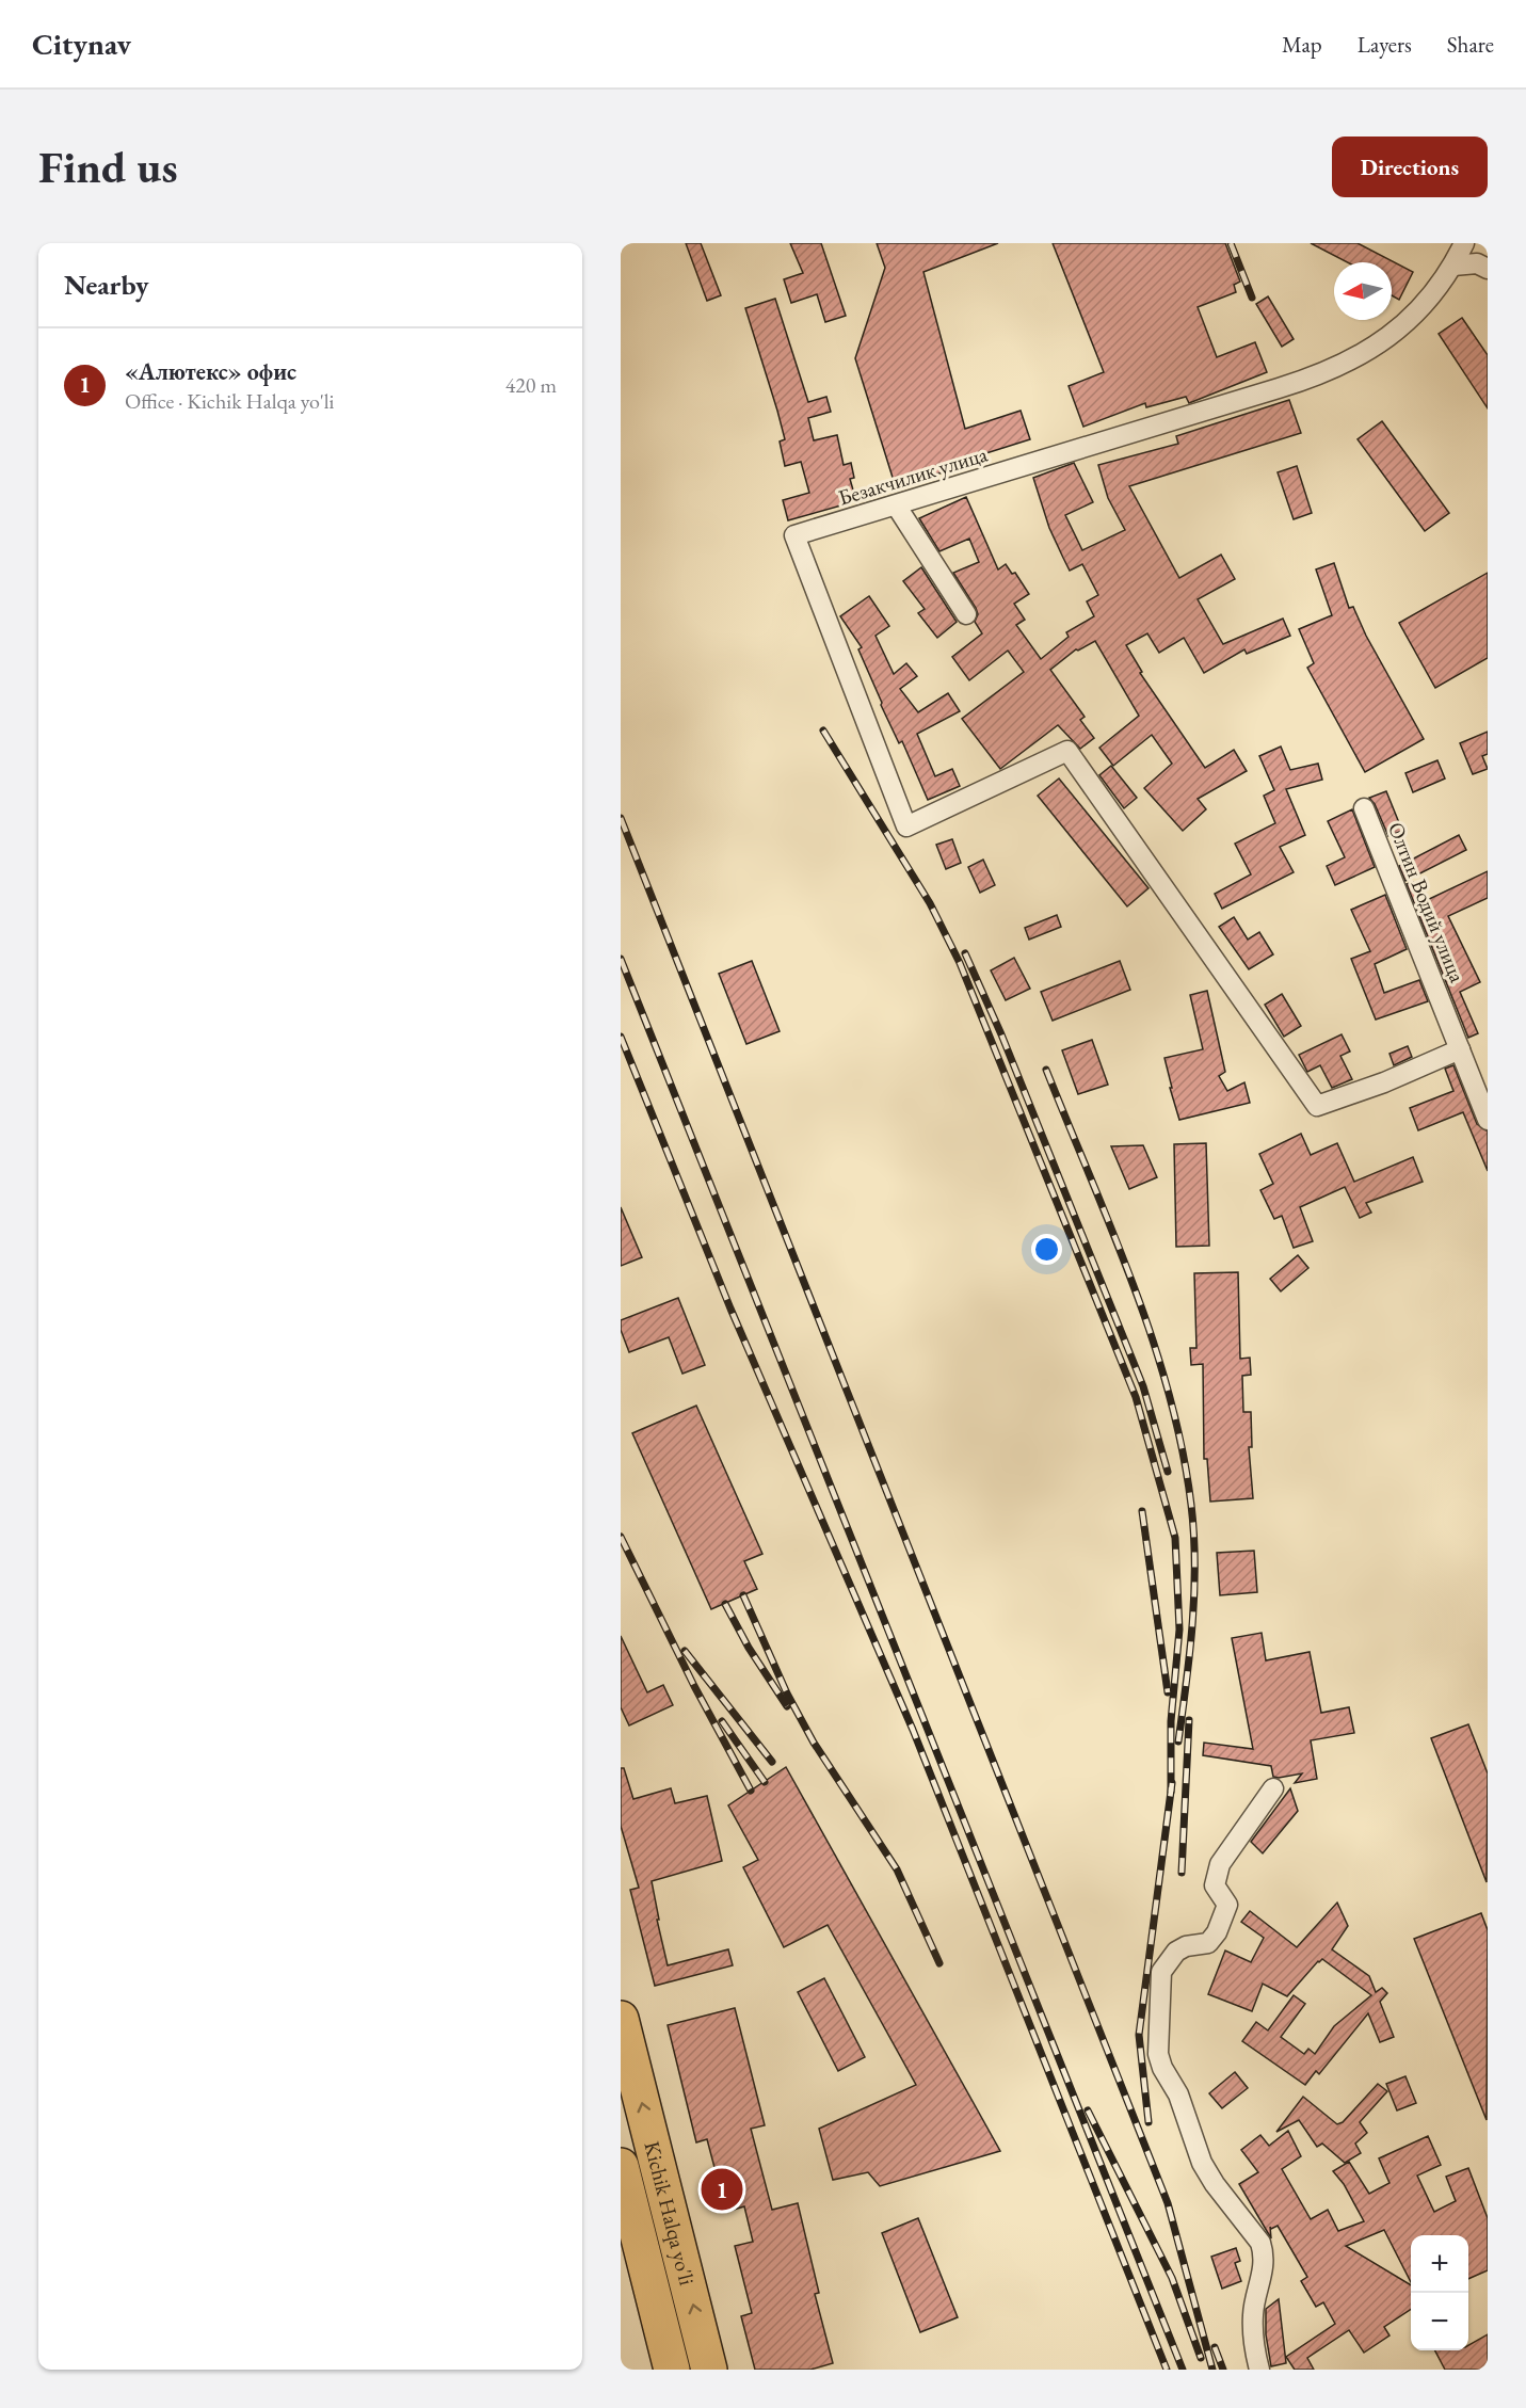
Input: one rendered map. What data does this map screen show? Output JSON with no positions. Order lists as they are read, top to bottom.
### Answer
{
  "streets": {
    "highway": ["Kichik Halqa yo'li"],
    "street": ["Безакчилик улица", "Олтин Водий улица"]
  },
  "crossings": [
    ["Безакчилик улица", "Олтин Водий улица"]
  ],
  "north": "left",
  "page": {
    "header": "Citynav",
    "nav": ["Map", "Layers", "Share"],
    "buttons": "Directions",
    "title": "Find us",
    "heading": "Nearby",
    "list": [
      {
        "mark": "1",
        "name": "«Алютекс» офис",
        "note": "Office · Kichik Halqa yo'li",
        "value": "420 m"
      }
    ],
    "pins": "1",
    "map_buttons": ["+", "−"]
  }
}
